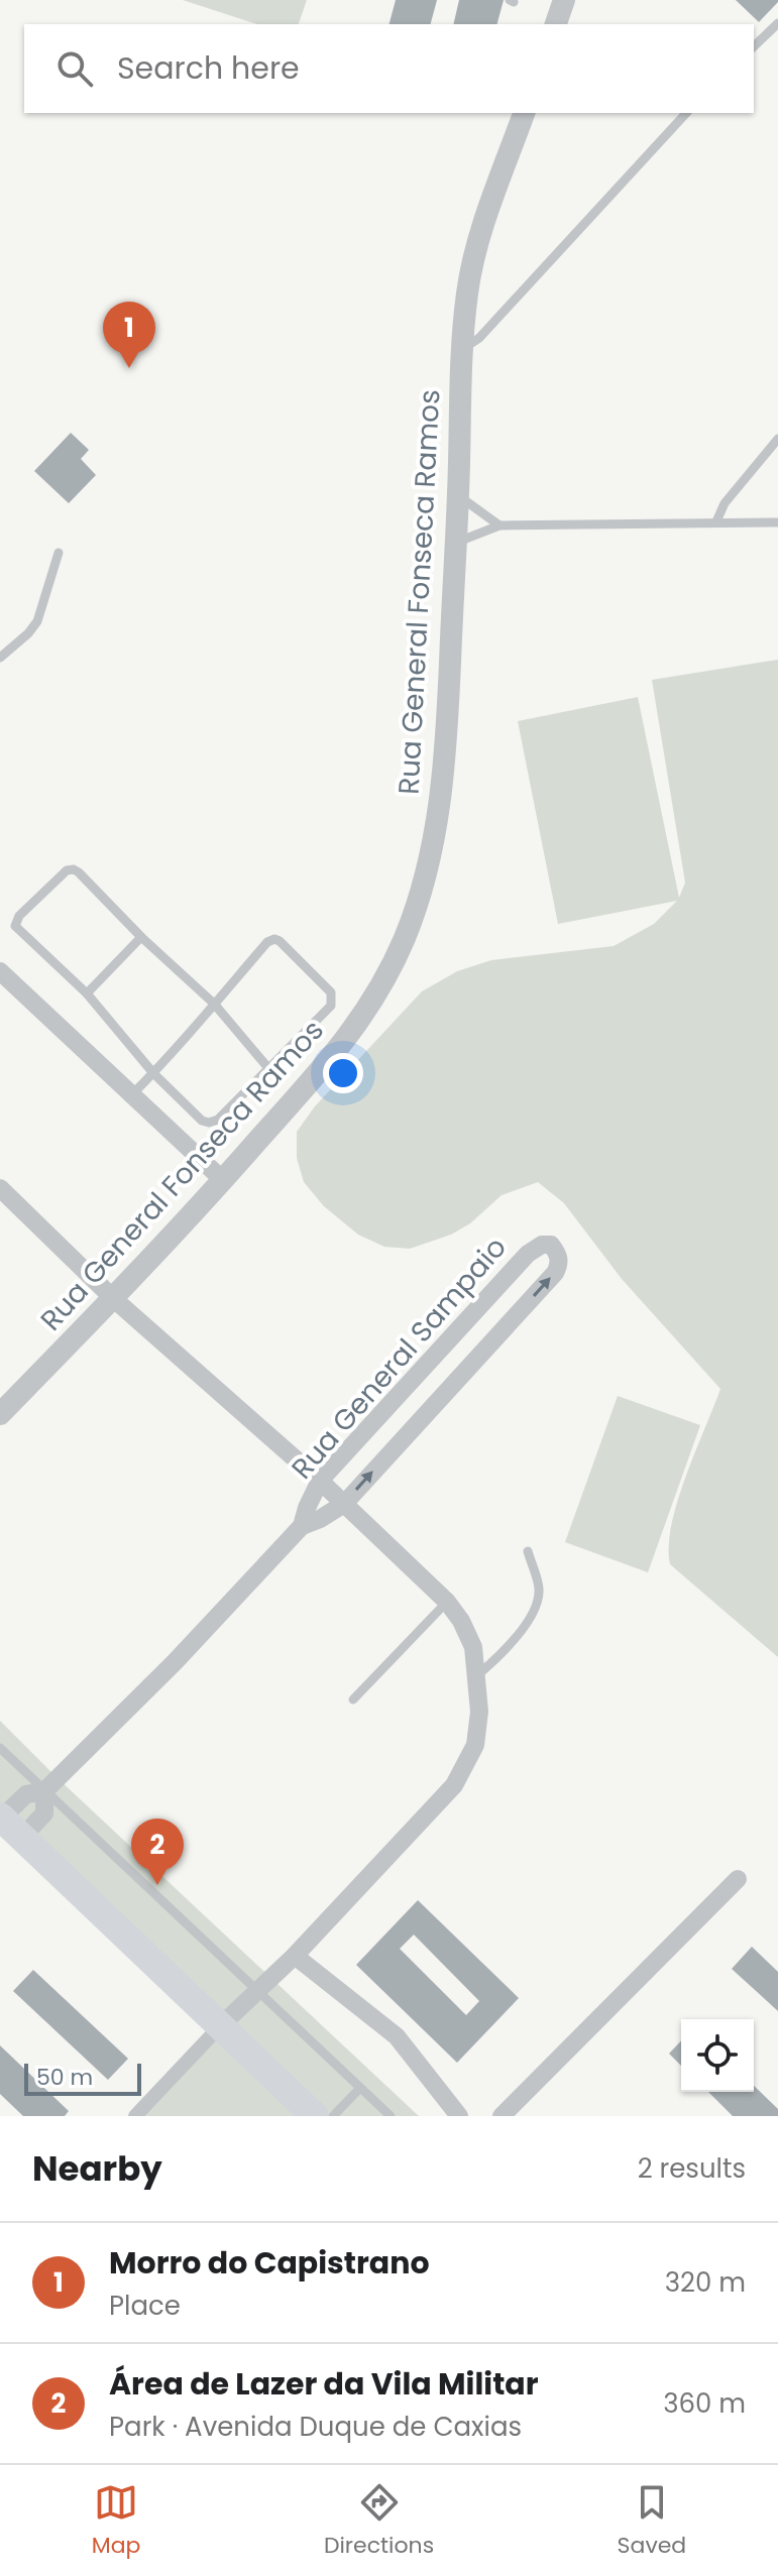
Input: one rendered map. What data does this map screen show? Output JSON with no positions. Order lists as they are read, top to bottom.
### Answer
{
  "streets": {
    "street": ["Rua General Fonseca Ramos", "Rua General Sampaio"]
  },
  "scale_bar": "50 m",
  "page": {
    "search": "Search here",
    "pins": ["1", "2"],
    "scale": "50 m",
    "heading": ["Nearby", "2 results"],
    "list": [
      {
        "mark": "1",
        "name": "Morro do Capistrano",
        "note": "Place",
        "value": "320 m"
      },
      {
        "mark": "2",
        "name": "Área de Lazer da Vila Militar",
        "note": "Park · Avenida Duque de Caxias",
        "value": "360 m"
      }
    ],
    "nav": ["Map", "Directions", "Saved"]
  }
}
